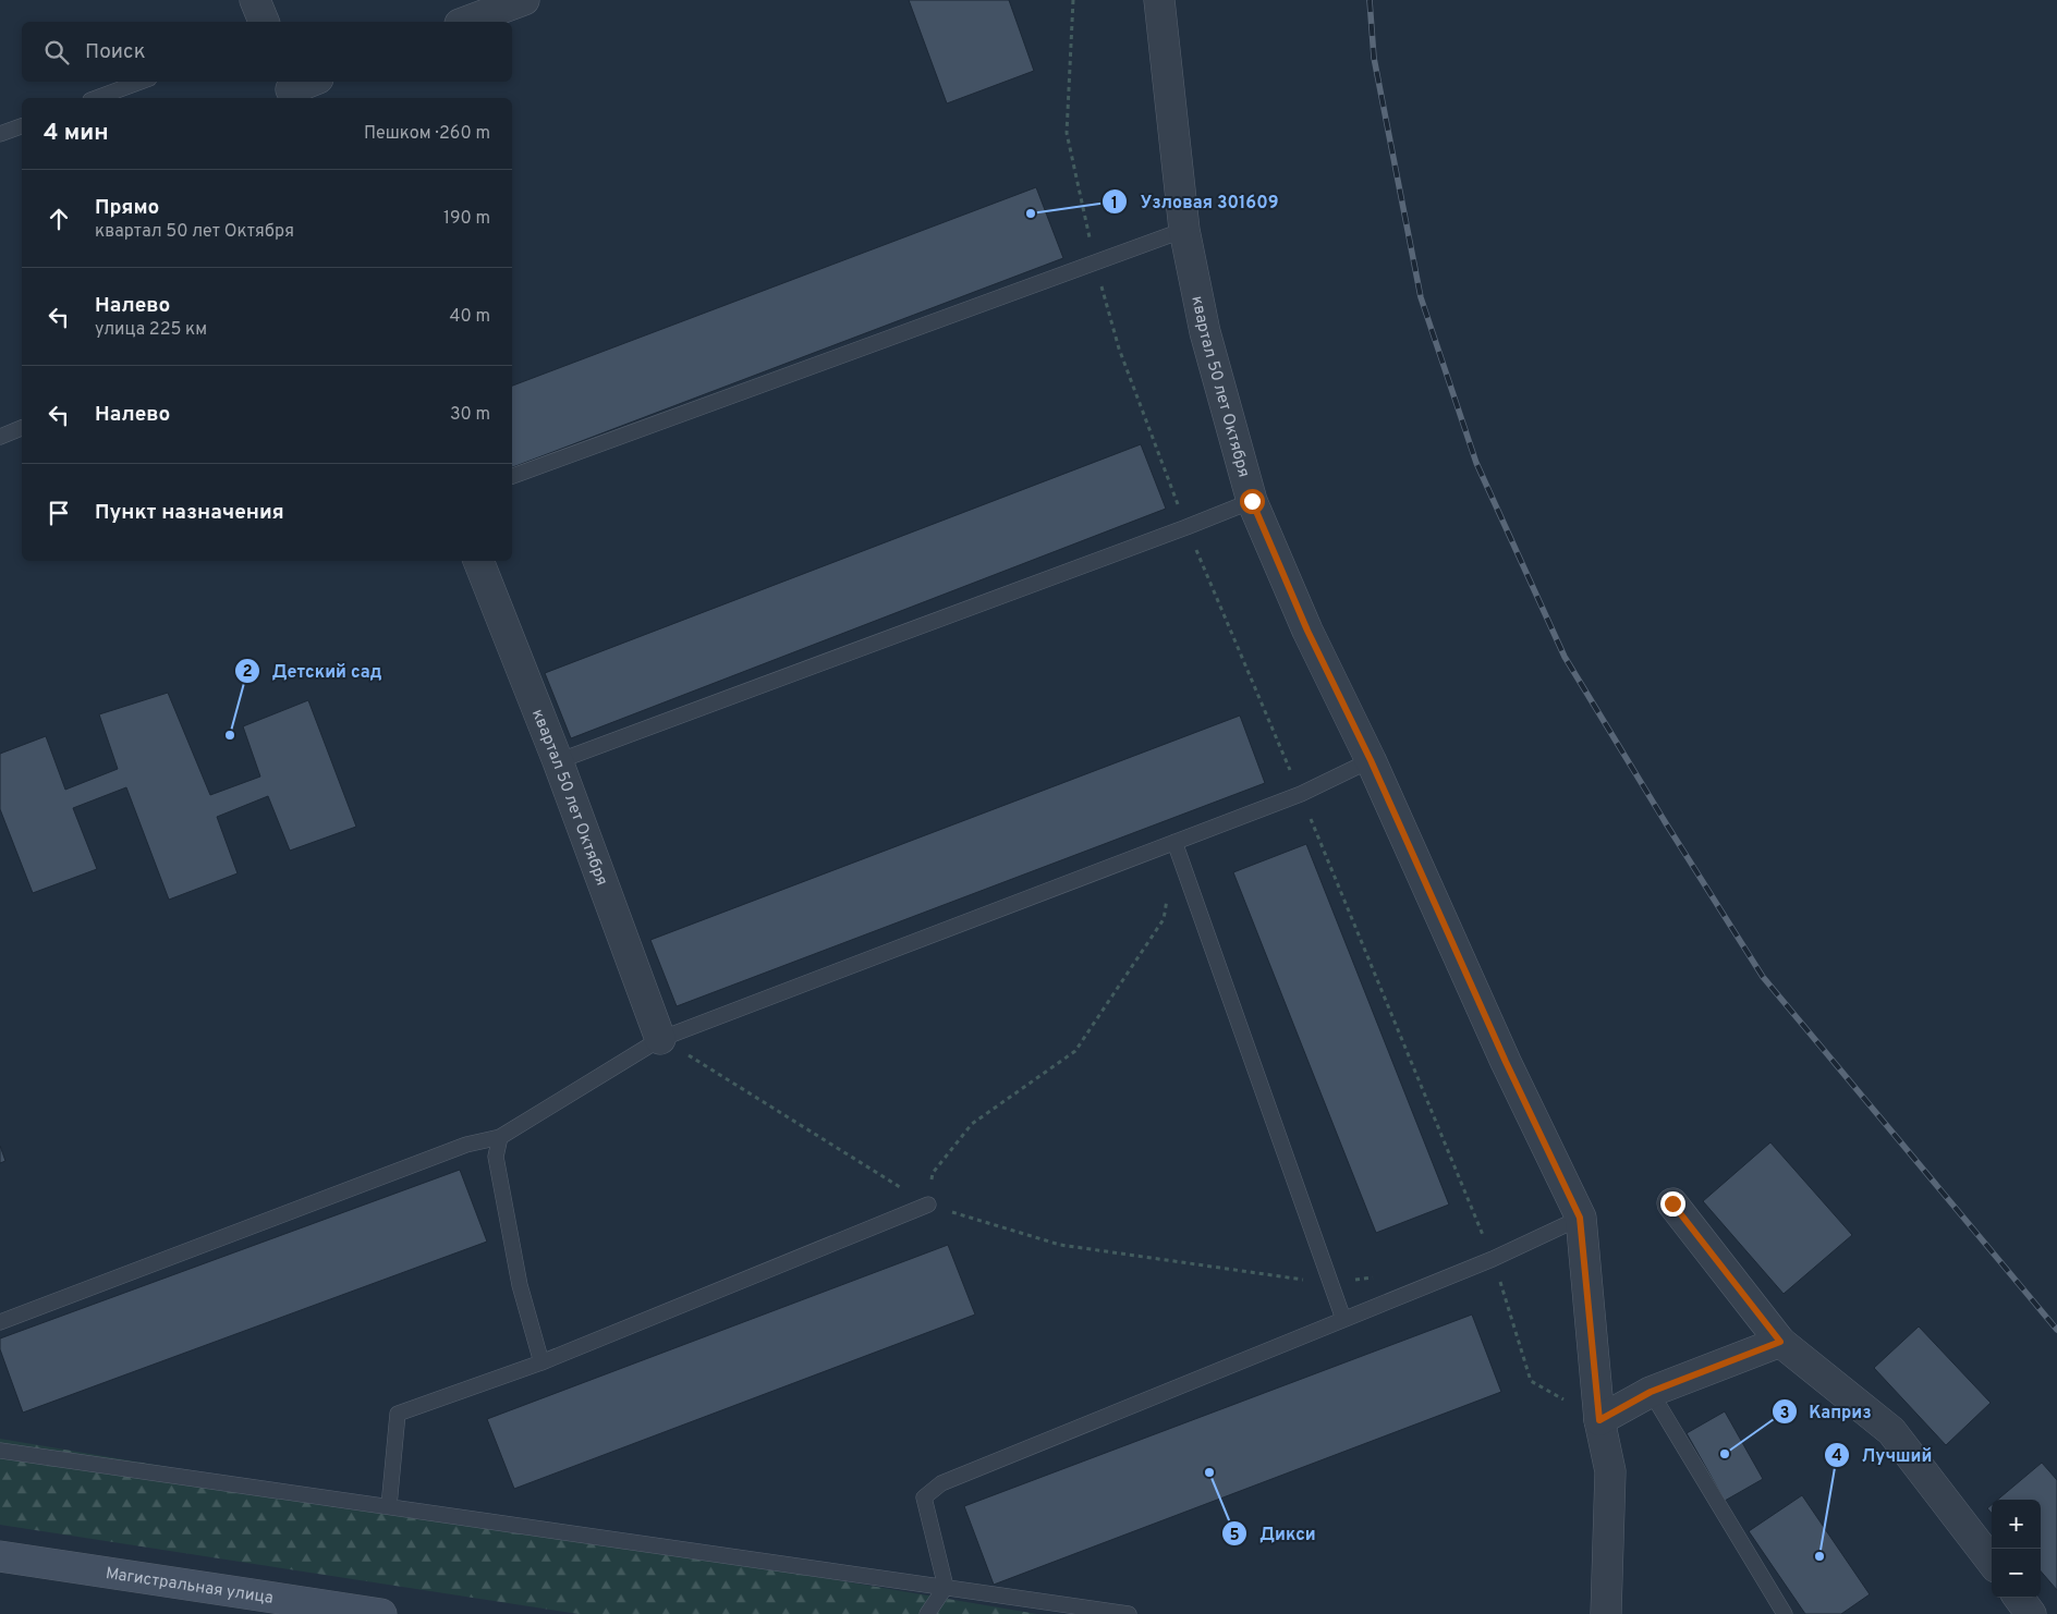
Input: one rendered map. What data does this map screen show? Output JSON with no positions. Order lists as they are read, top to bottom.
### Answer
{
  "streets": {
    "main road": ["Магистральная улица"],
    "street": ["квартал 50 лет Октября"]
  },
  "places": [
    "Узловая 301609",
    "Детский сад",
    "Каприз",
    "Дикси",
    "Лучший"
  ],
  "page": {
    "search": "Поиск",
    "heading": ["4 мин", "Пешком · 260 m"],
    "list": [
      ["Прямо", "квартал 50 лет Октября", "190 m"],
      ["Налево", "улица 225 км", "40 m"],
      ["Налево", "30 m"],
      "Пункт назначения"
    ],
    "map_buttons": ["+", "−"]
  }
}
